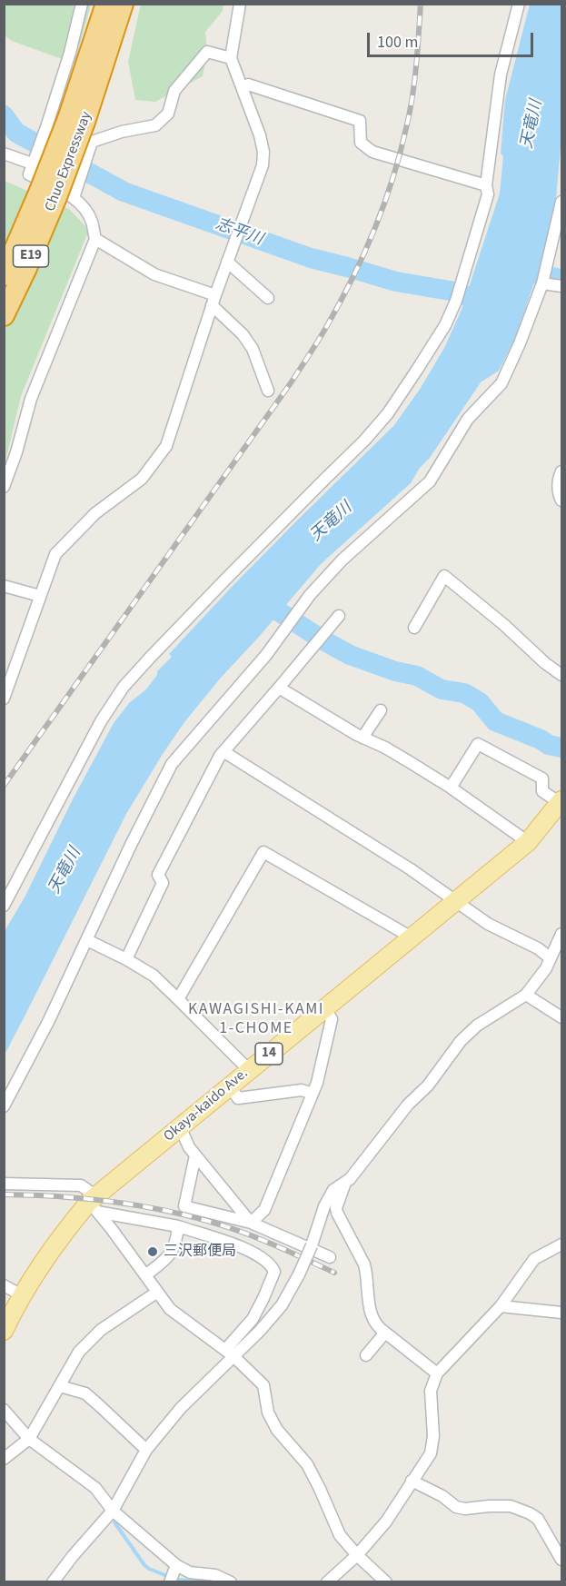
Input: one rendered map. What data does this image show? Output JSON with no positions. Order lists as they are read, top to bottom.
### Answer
{
  "streets": {
    "highway": ["Chuo Expressway", "E19"],
    "main road": ["14", "Okaya-kaido Ave."]
  },
  "districts": ["KAWAGISHI-KAMI 1-CHOME"],
  "water": ["天竜川", "志平川"],
  "places": ["三沢郵便局"],
  "scale_bar": "100 m"
}
